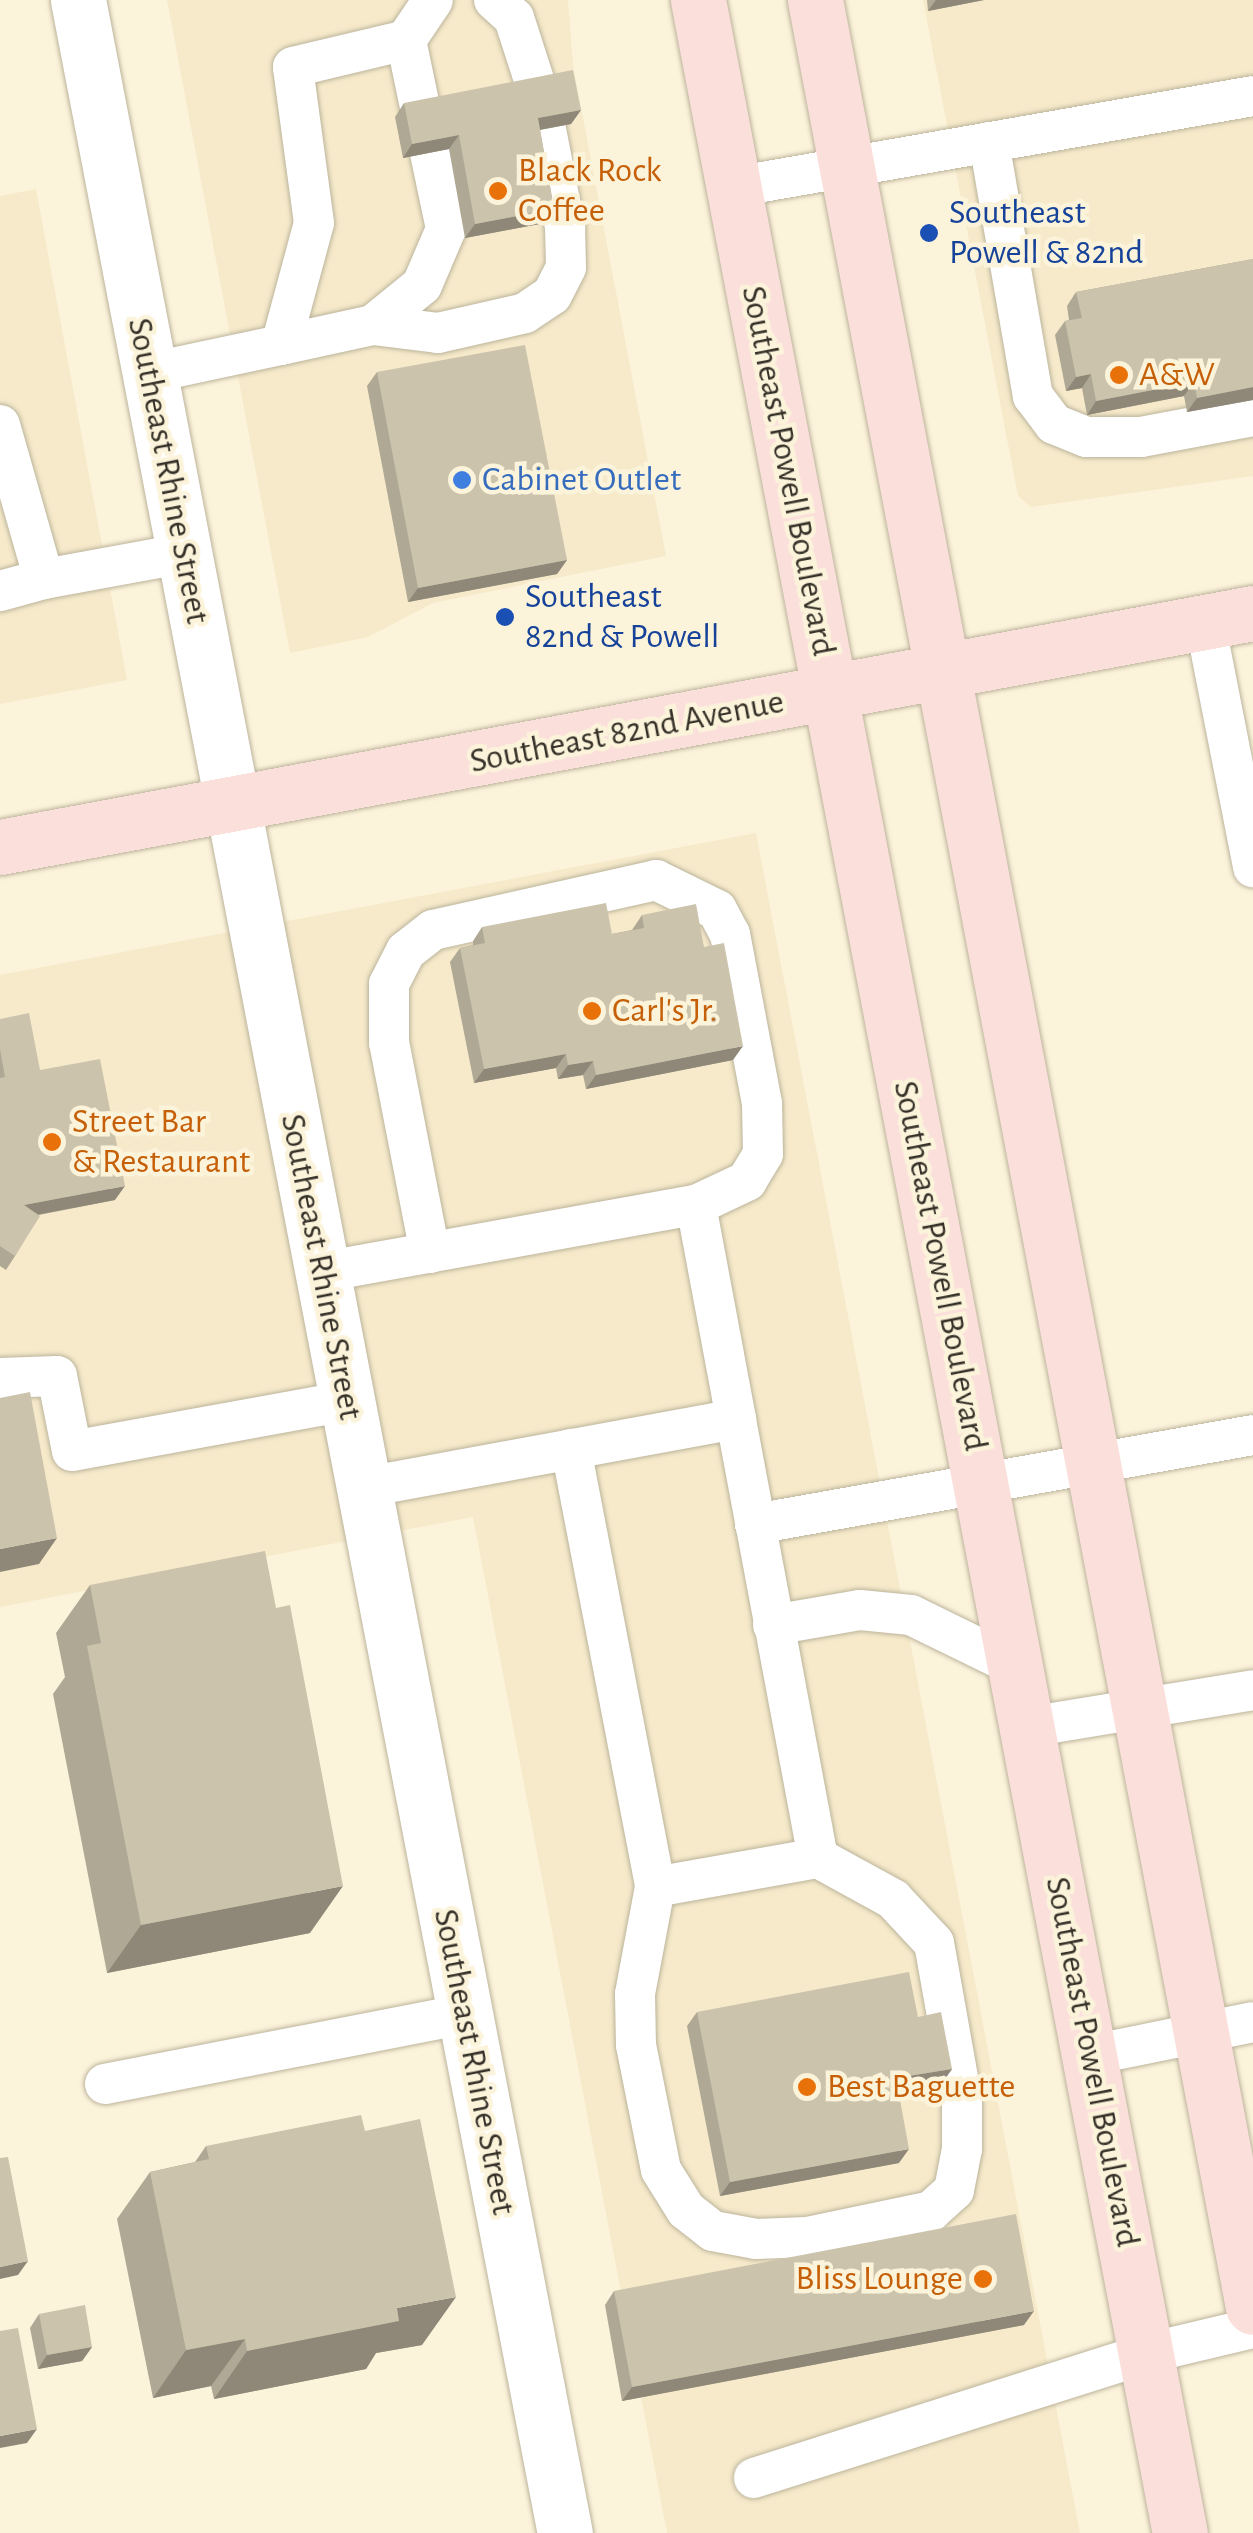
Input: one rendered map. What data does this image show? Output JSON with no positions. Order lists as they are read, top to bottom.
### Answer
{
  "streets": {
    "main road": ["Southeast Powell Boulevard", "Southeast 82nd Avenue"],
    "street": ["Southeast Rhine Street"]
  },
  "crossings": [
    ["Southeast Rhine Street", "Southeast 82nd Avenue"],
    ["Southeast Powell Boulevard", "Southeast 82nd Avenue"]
  ],
  "places": [
    "Black Rock Coffee",
    "Southeast Powell & 82nd",
    "A&W",
    "Cabinet Outlet",
    "Southeast 82nd & Powell",
    "Carl's Jr.",
    "Street Bar & Restaurant",
    "Best Baguette",
    "Bliss Lounge"
  ]
}
